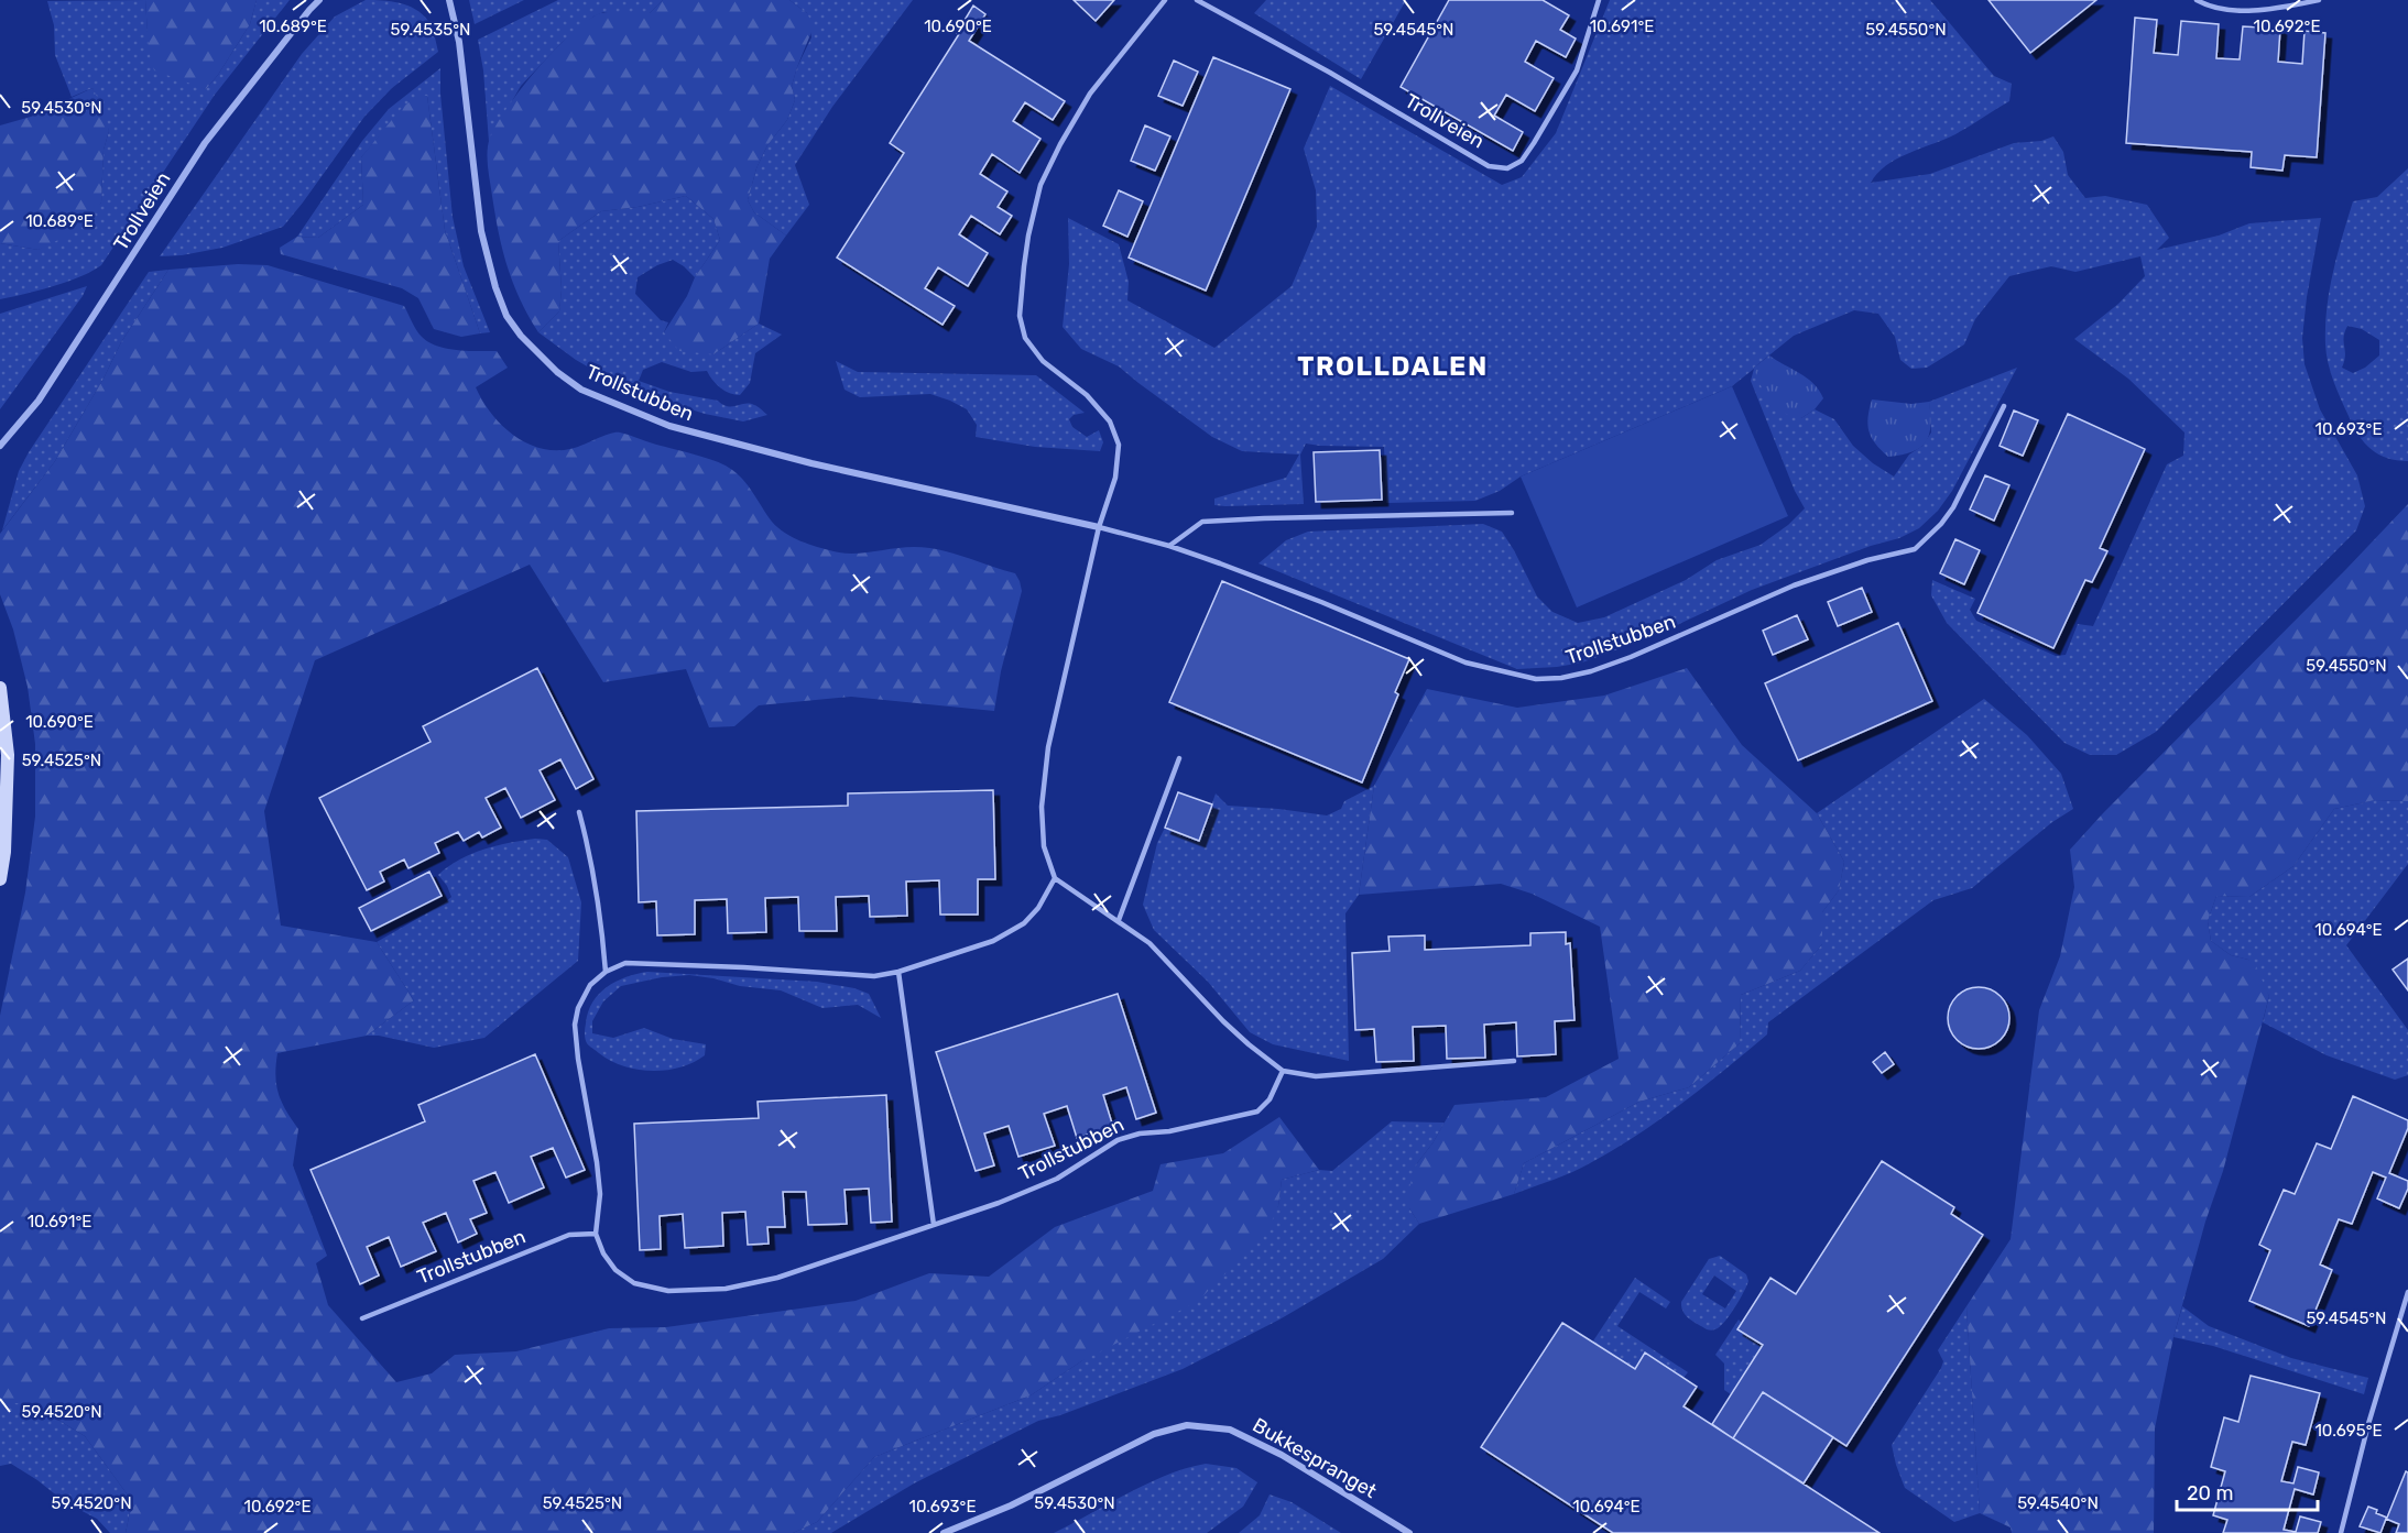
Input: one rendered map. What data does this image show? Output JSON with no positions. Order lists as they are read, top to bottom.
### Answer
{
  "streets": {
    "street": ["Trollveien", "Trollstubben", "Bukkespranget"]
  },
  "districts": ["TROLLDALEN"],
  "scale_bar": "20 m",
  "coordinates": [
    "10.689°E",
    "10.690°E",
    "10.691°E",
    "10.692°E",
    "59.4535°N",
    "59.4545°N",
    "59.4550°N",
    "59.4530°N",
    "10.693°E",
    "59.4525°N",
    "10.694°E",
    "59.4520°N",
    "10.695°E",
    "59.4540°N"
  ]
}
